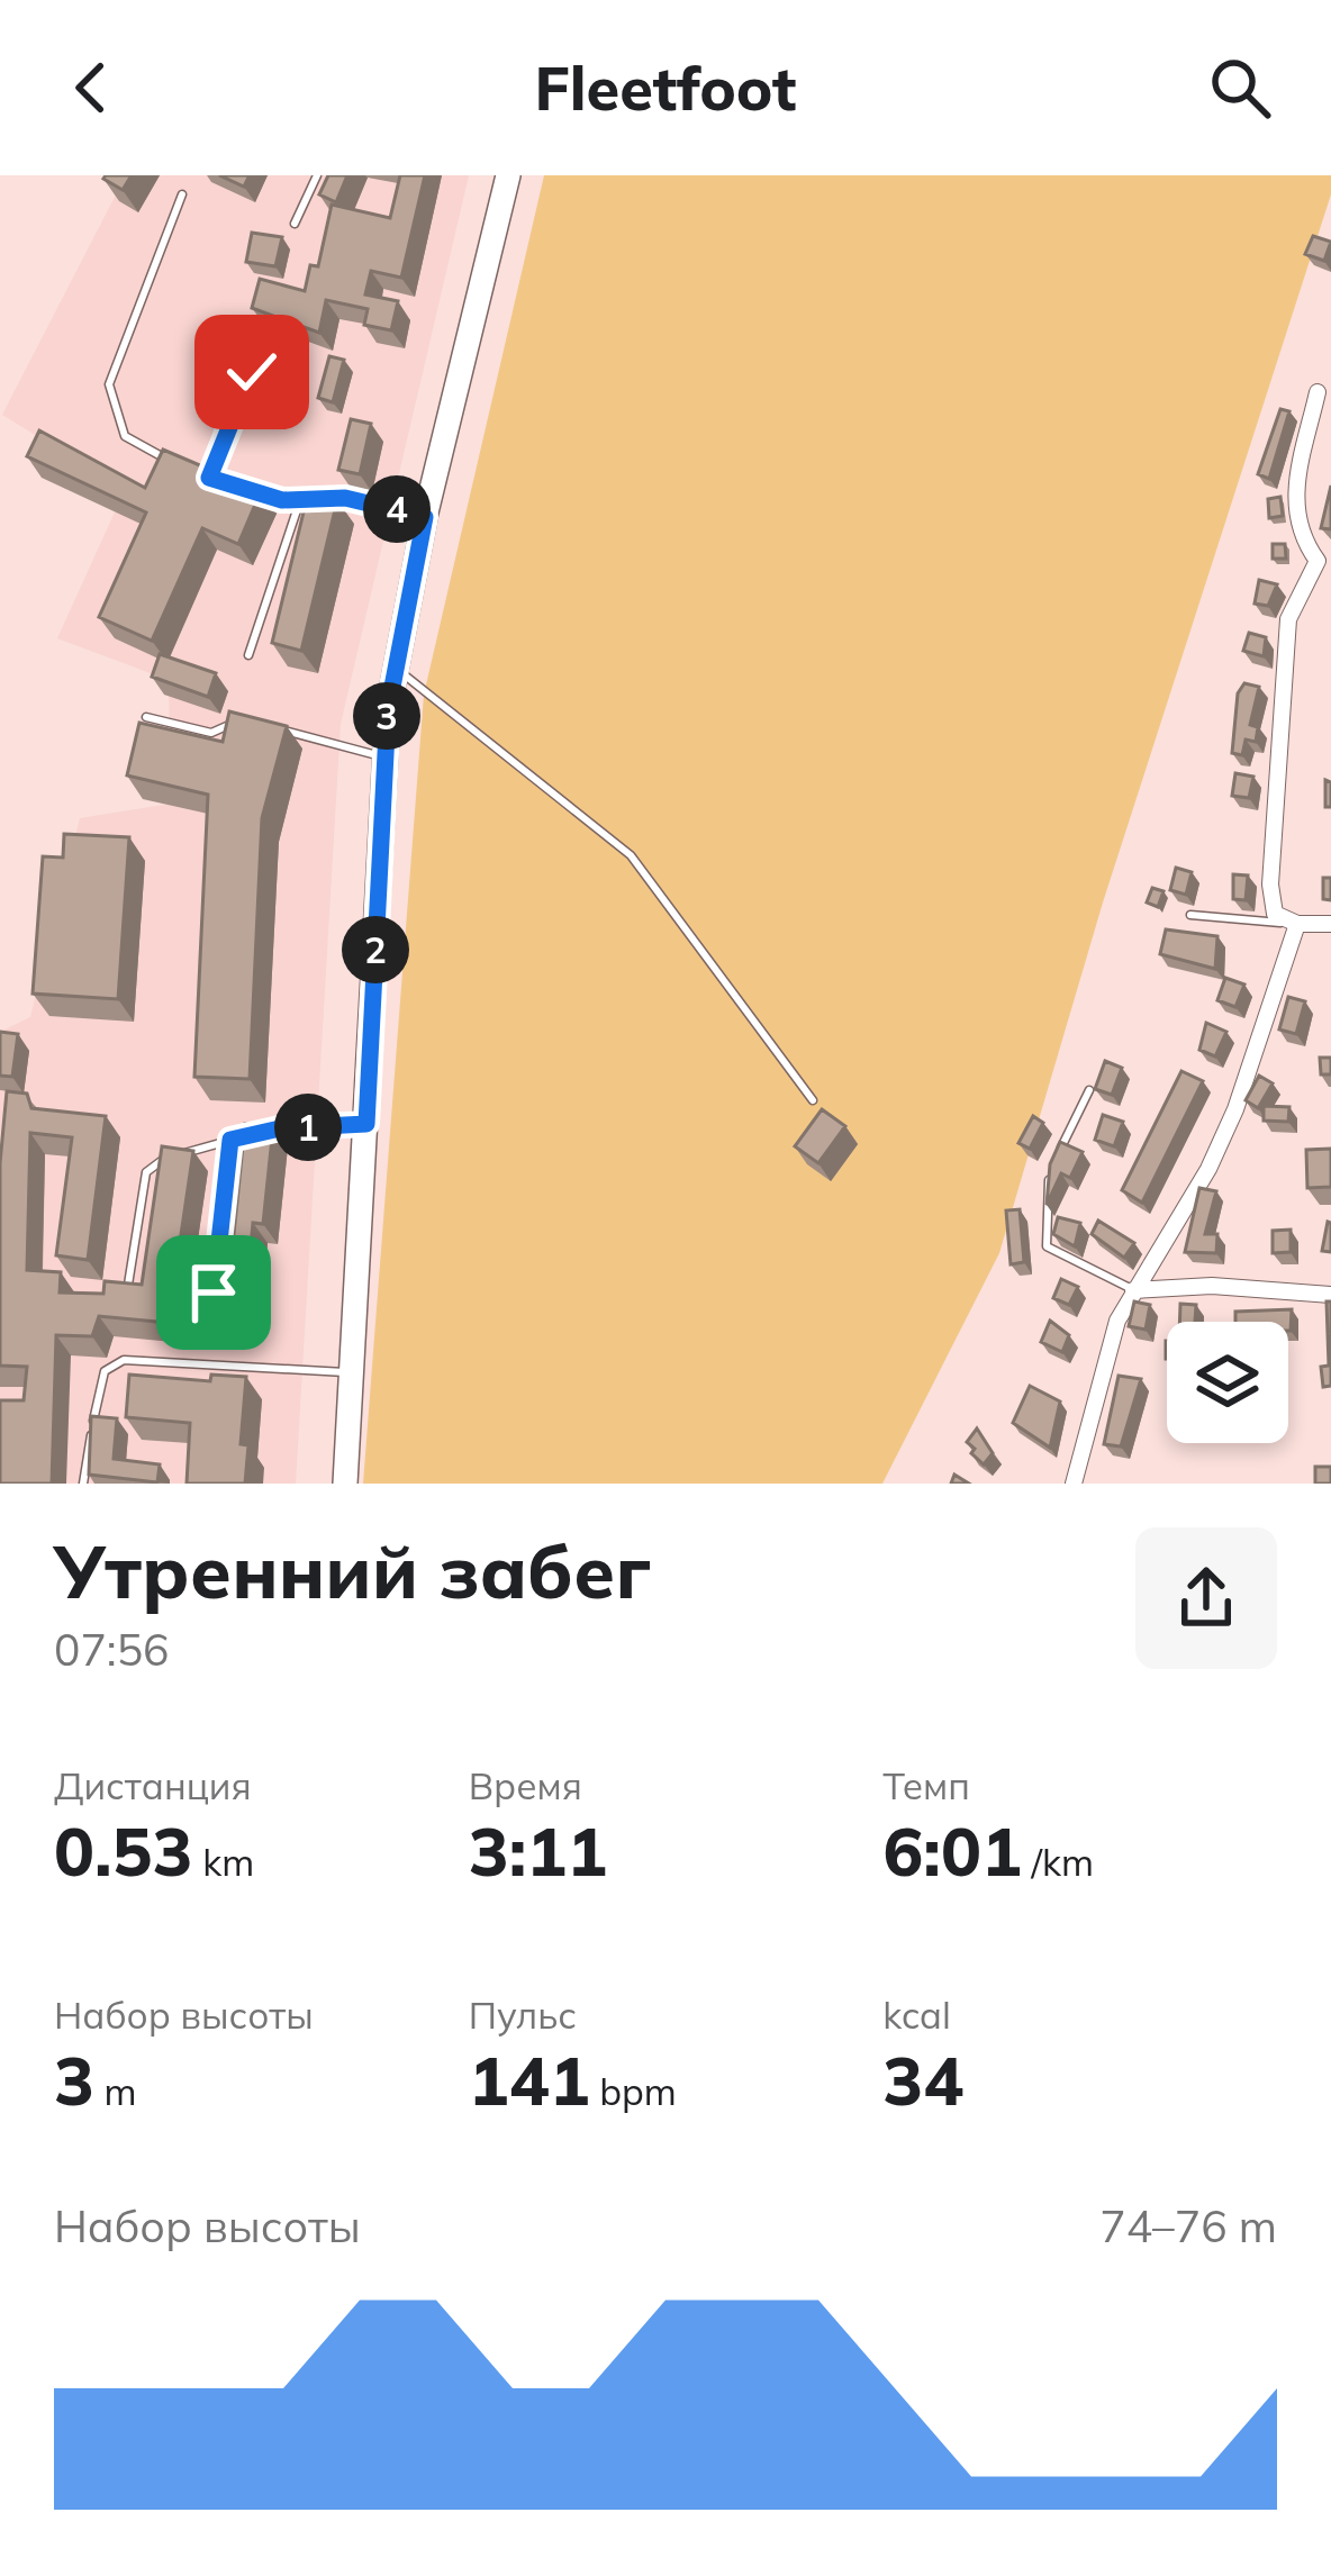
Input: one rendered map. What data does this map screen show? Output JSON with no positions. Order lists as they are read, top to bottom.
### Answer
{
  "page": {
    "header": "Fleetfoot",
    "pins": [
      "4",
      "3",
      "2",
      "1"
    ],
    "heading": ["Утренний забег", "07:56"],
    "stats": [
      ["Дистанция", "0.53 km"],
      ["Время", "3:11"],
      ["Темп", "6:01 /km"],
      ["Набор высоты", "3 m"],
      ["Пульс", "141 bpm"],
      ["kcal", "34"]
    ],
    "chart": ["Набор высоты", "74–76 m"]
  }
}
